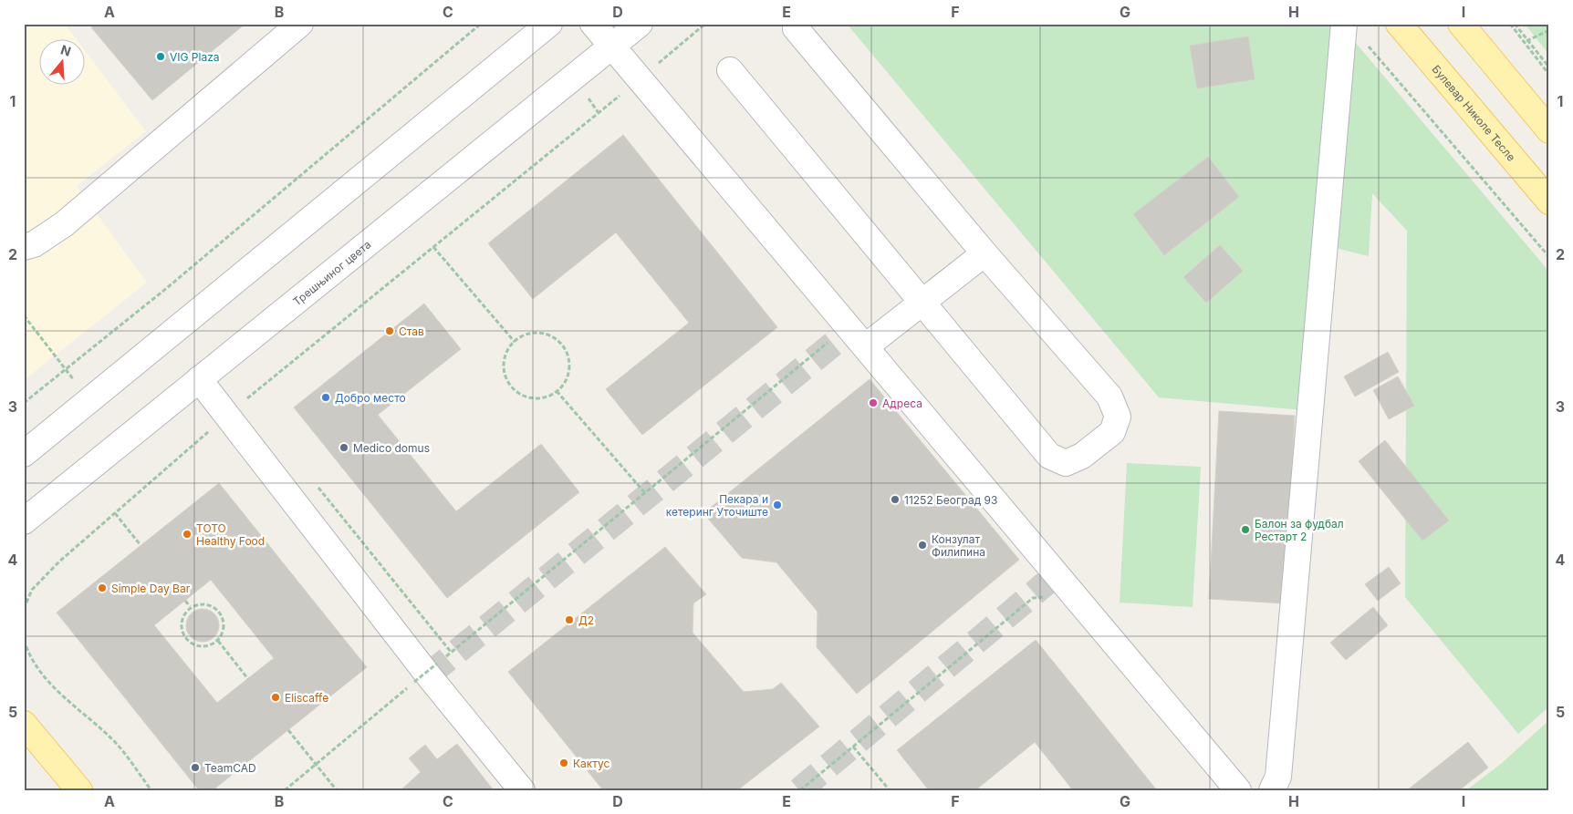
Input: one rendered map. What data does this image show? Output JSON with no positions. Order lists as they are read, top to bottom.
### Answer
{
  "streets": {
    "main road": ["Булевар Николе Тесле"],
    "street": ["Трешњиног цвета"]
  },
  "places": [
    "VIG Plaza",
    "Став",
    "Добро место",
    "Адреса",
    "Medico domus",
    "11252 Београд 93",
    "Пекара и кетеринг Уточиште",
    "Балон за фудбал Рестарт 2",
    "TOTO Healthy Food",
    "Конзулат Филипина",
    "Simple Day Bar",
    "Д2",
    "Eliscaffe",
    "Кактус",
    "TeamCAD"
  ],
  "north": "top",
  "grid": {
    "columns": [
      "A",
      "B",
      "C",
      "D",
      "E",
      "F",
      "G",
      "H",
      "I"
    ],
    "rows": [
      "1",
      "2",
      "3",
      "4",
      "5"
    ]
  }
}
